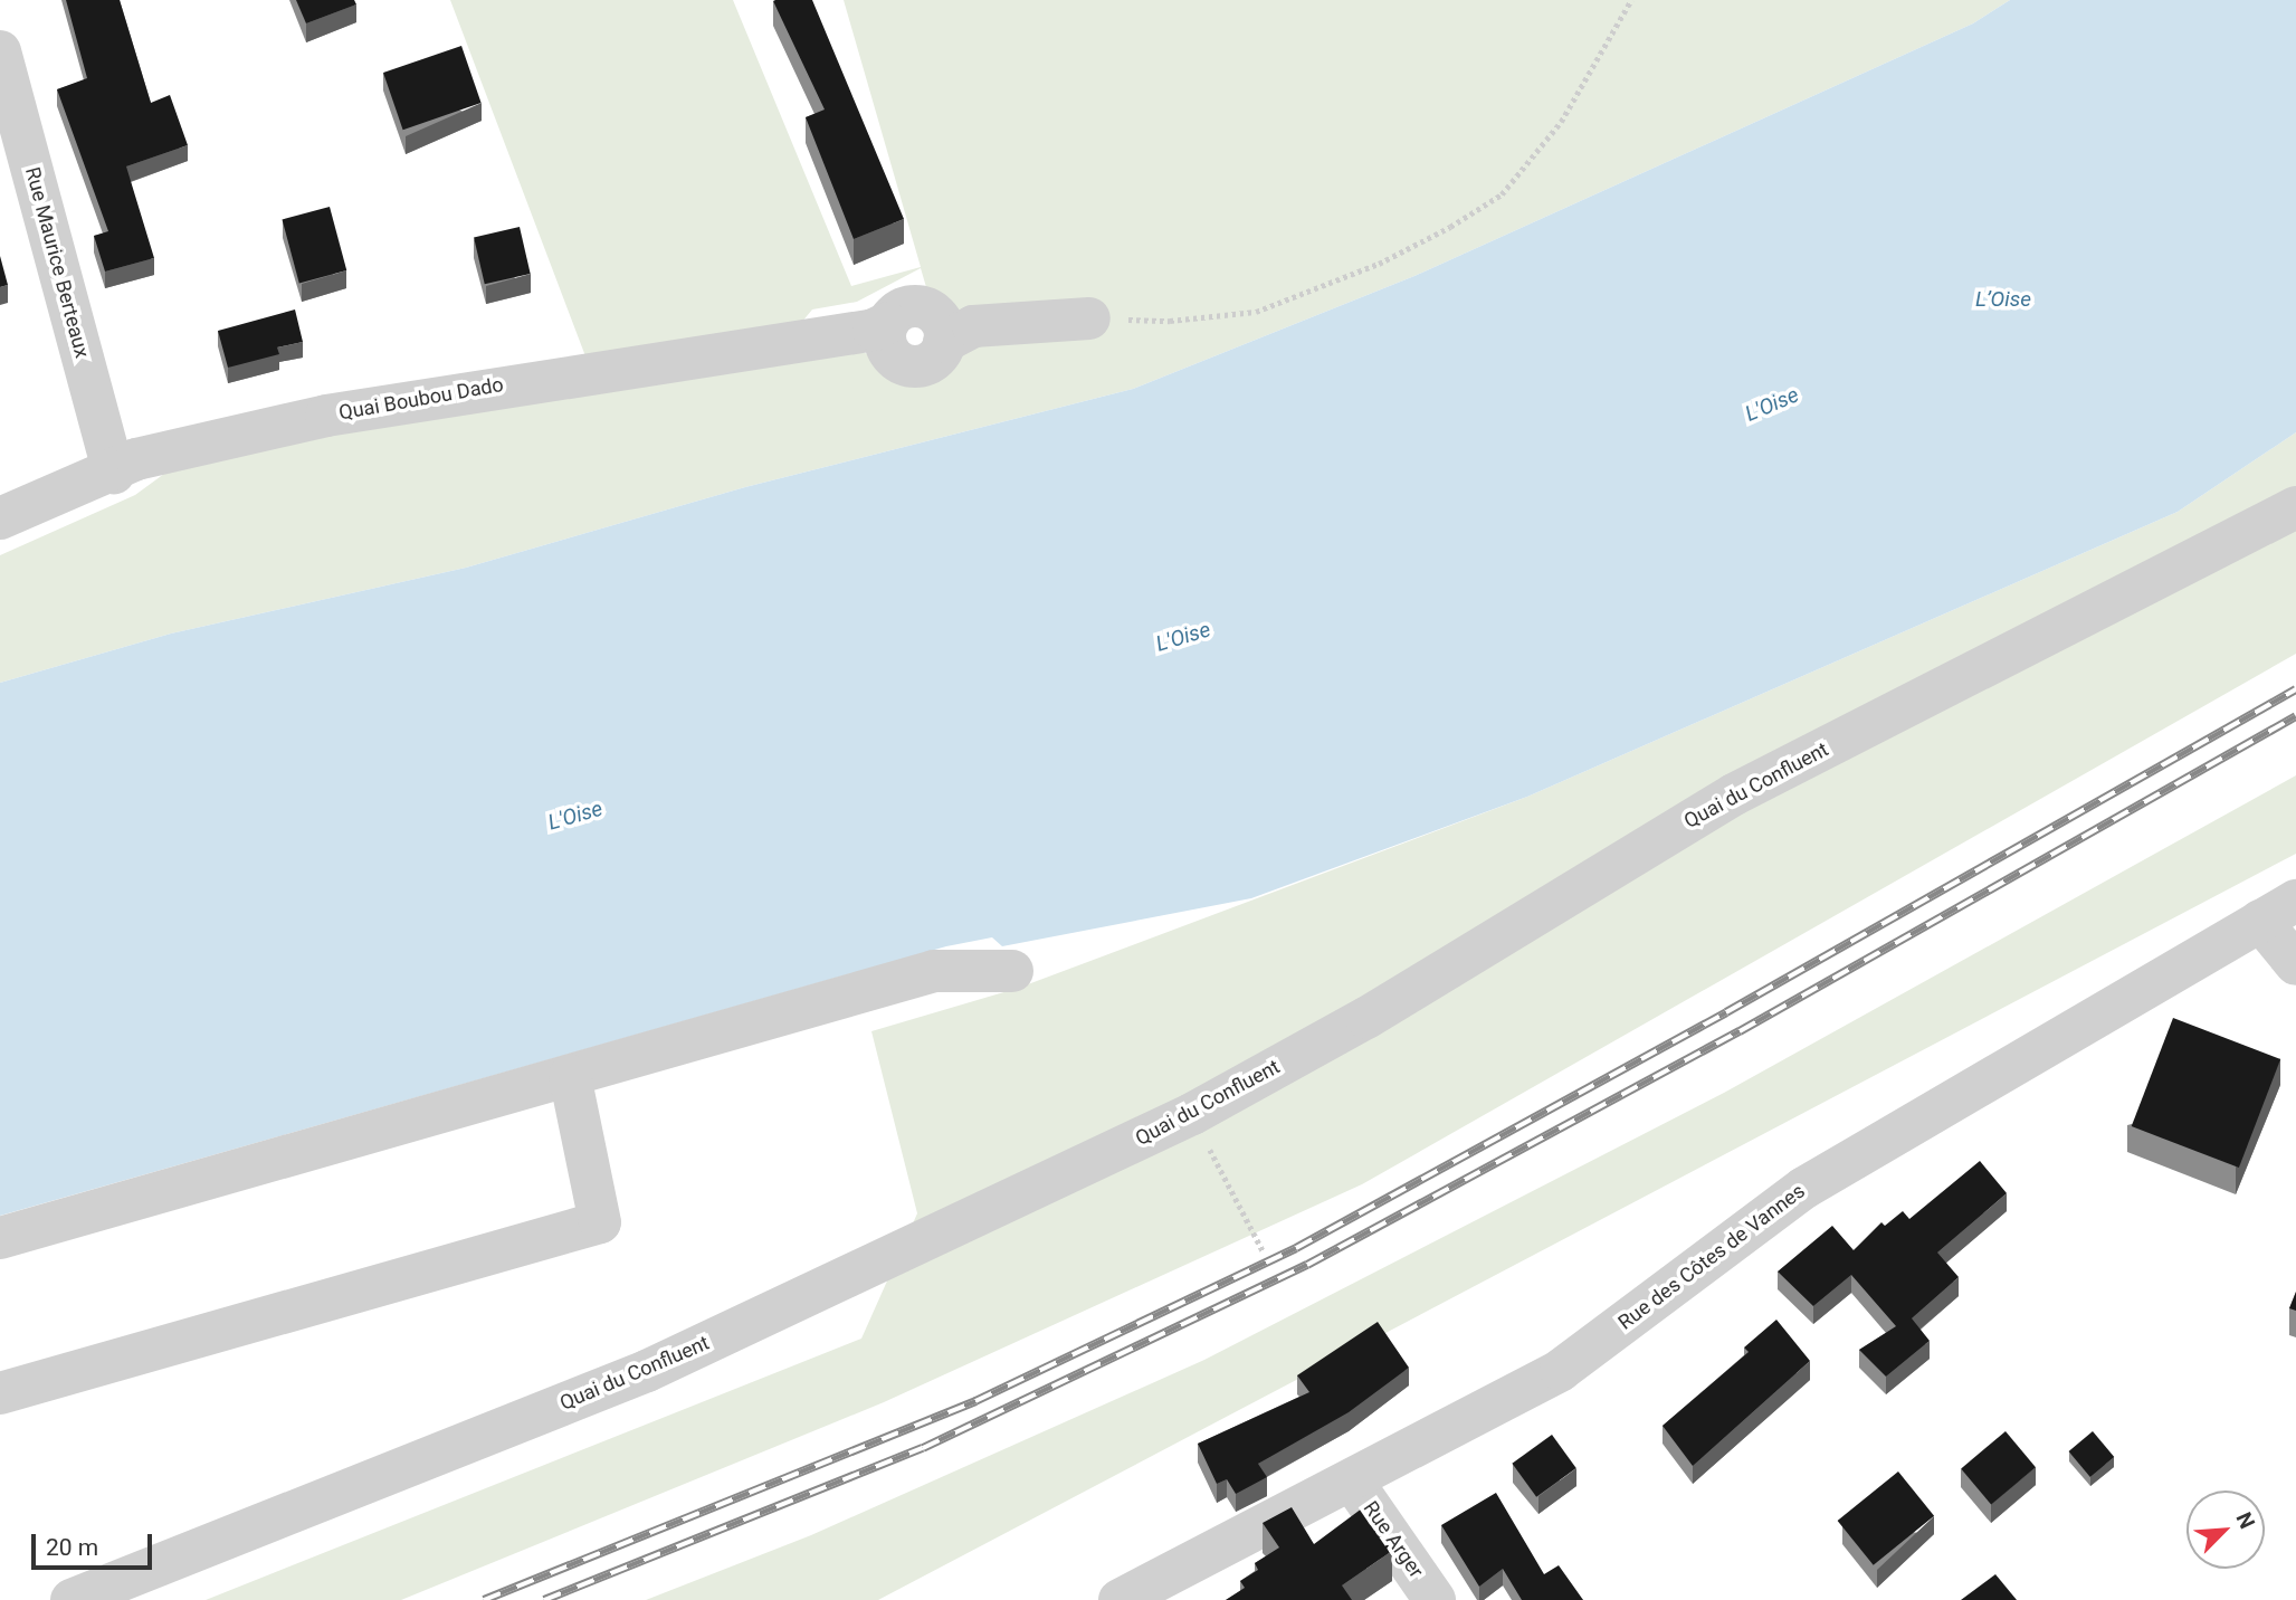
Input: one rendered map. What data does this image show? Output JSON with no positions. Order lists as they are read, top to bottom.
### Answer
{
  "streets": {
    "street": [
      "Rue Maurice Berteaux",
      "Quai Boubou Dado",
      "Quai du Confluent",
      "Rue des Côtes de Vannes",
      "Rue Arger"
    ]
  },
  "crossings": [
    ["Rue Maurice Berteaux", "Quai Boubou Dado"],
    ["Rue des Côtes de Vannes", "Rue Arger"]
  ],
  "water": ["L’Oise", "L'Oise"],
  "scale_bar": "20 m",
  "north": "top right"
}
